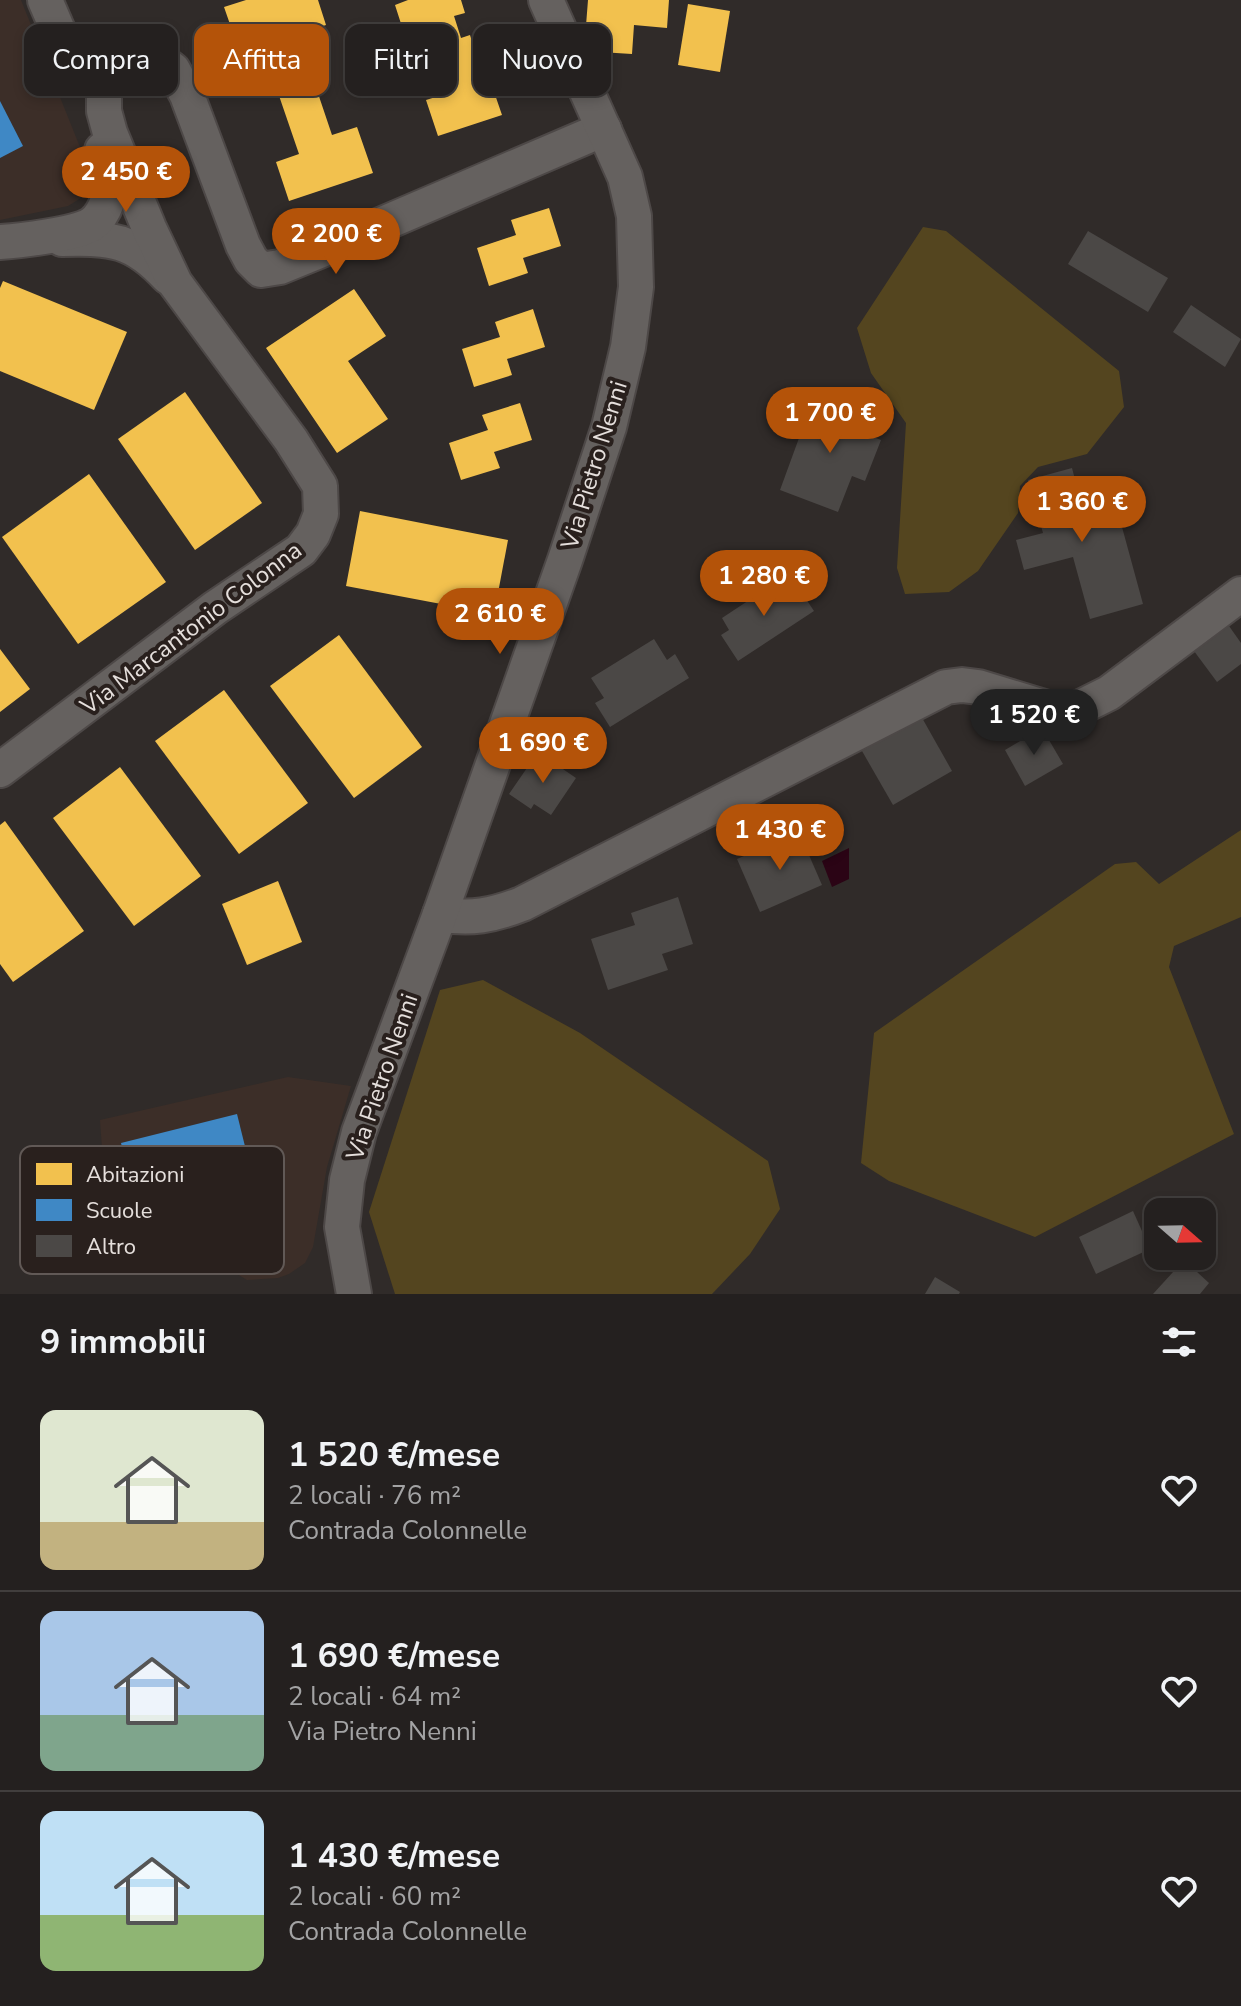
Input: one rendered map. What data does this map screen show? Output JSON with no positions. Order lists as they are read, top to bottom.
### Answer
{
  "streets": {
    "street": ["Via Pietro Nenni", "Via Marcantonio Colonna"]
  },
  "legend": ["Abitazioni", "Scuole", "Altro"],
  "north": "right",
  "page": {
    "chip": [
      "Compra",
      "Affitta",
      "Filtri",
      "Nuovo"
    ],
    "price": [
      "2 450 €",
      "2 200 €",
      "1 700 €",
      "1 360 €",
      "1 280 €",
      "2 610 €",
      "1 520 €",
      "1 690 €",
      "1 430 €"
    ],
    "heading": "9 immobili",
    "list": [
      {
        "name": "1 520 €/mese",
        "note": "2 locali · 76 m² · Contrada Colonnelle"
      },
      {
        "name": "1 690 €/mese",
        "note": "2 locali · 64 m² · Via Pietro Nenni"
      },
      {
        "name": "1 430 €/mese",
        "note": "2 locali · 60 m² · Contrada Colonnelle"
      }
    ]
  }
}
